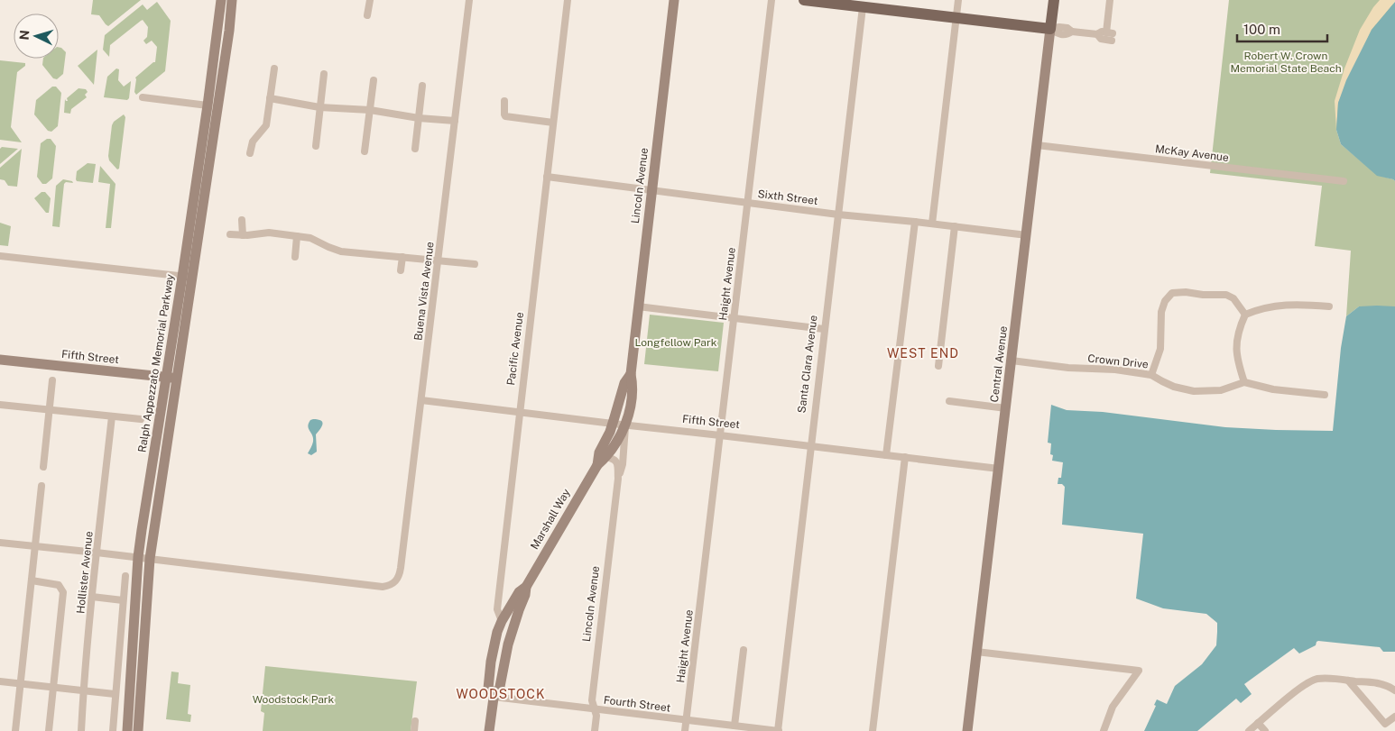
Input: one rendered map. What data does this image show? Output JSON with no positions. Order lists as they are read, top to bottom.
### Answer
{
  "streets": {
    "main road": ["Central Avenue"],
    "street": [
      "McKay Avenue",
      "Lincoln Avenue",
      "Sixth Street",
      "Haight Avenue",
      "Buena Vista Avenue",
      "Pacific Avenue",
      "Fifth Street",
      "Crown Drive",
      "Ralph Appezzato Memorial Parkway",
      "Santa Clara Avenue",
      "Marshall Way",
      "Hollister Avenue",
      "Fourth Street"
    ]
  },
  "crossings": [
    ["McKay Avenue", "Central Avenue"],
    ["Lincoln Avenue", "Sixth Street"],
    ["Lincoln Avenue", "Fifth Street"],
    ["Lincoln Avenue", "Marshall Way"],
    ["Lincoln Avenue", "Fourth Street"],
    ["Sixth Street", "Haight Avenue"],
    ["Sixth Street", "Pacific Avenue"],
    ["Sixth Street", "Santa Clara Avenue"],
    ["Sixth Street", "Central Avenue"],
    ["Haight Avenue", "Fifth Street"],
    ["Haight Avenue", "Fourth Street"],
    ["Buena Vista Avenue", "Fifth Street"],
    ["Buena Vista Avenue", "Ralph Appezzato Memorial Parkway"],
    ["Pacific Avenue", "Fifth Street"],
    ["Pacific Avenue", "Marshall Way"],
    ["Fifth Street", "Ralph Appezzato Memorial Parkway"],
    ["Fifth Street", "Santa Clara Avenue"],
    ["Fifth Street", "Central Avenue"],
    ["Fifth Street", "Marshall Way"],
    ["Crown Drive", "Central Avenue"],
    ["Santa Clara Avenue", "Fourth Street"],
    ["Marshall Way", "Fourth Street"]
  ],
  "districts": ["WEST END", "WOODSTOCK"],
  "parks": ["Robert W. Crown Memorial State Beach", "Longfellow Park", "Woodstock Park"],
  "scale_bar": "100 m",
  "north": "left"
}
